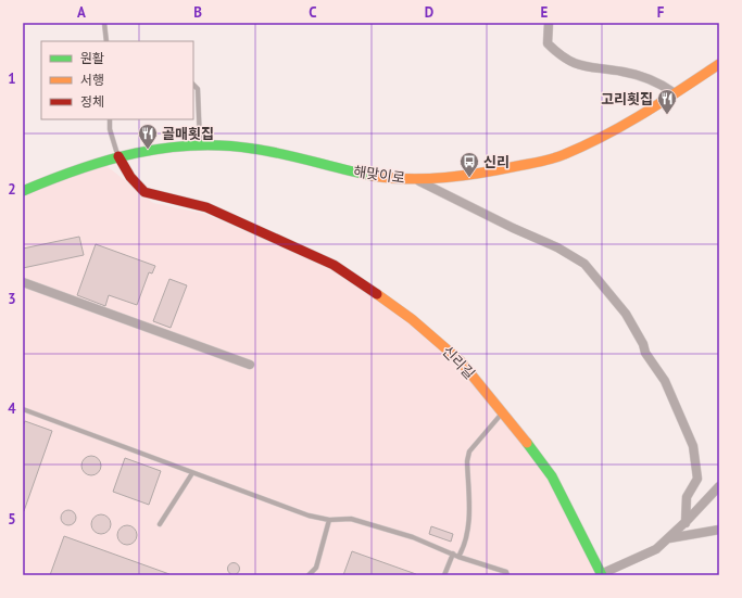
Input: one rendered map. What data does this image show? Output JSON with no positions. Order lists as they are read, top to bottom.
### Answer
{
  "streets": {
    "main road": ["해맞이로", "신리길"]
  },
  "crossings": [
    ["해맞이로", "신리길"]
  ],
  "places": {
    "restaurant": ["고리횟집", "골매횟집"],
    "bus stop": ["신리"]
  },
  "legend": ["원활", "서행", "정체"],
  "grid": {
    "columns": [
      "A",
      "B",
      "C",
      "D",
      "E",
      "F"
    ],
    "rows": [
      "1",
      "2",
      "3",
      "4",
      "5"
    ]
  }
}
